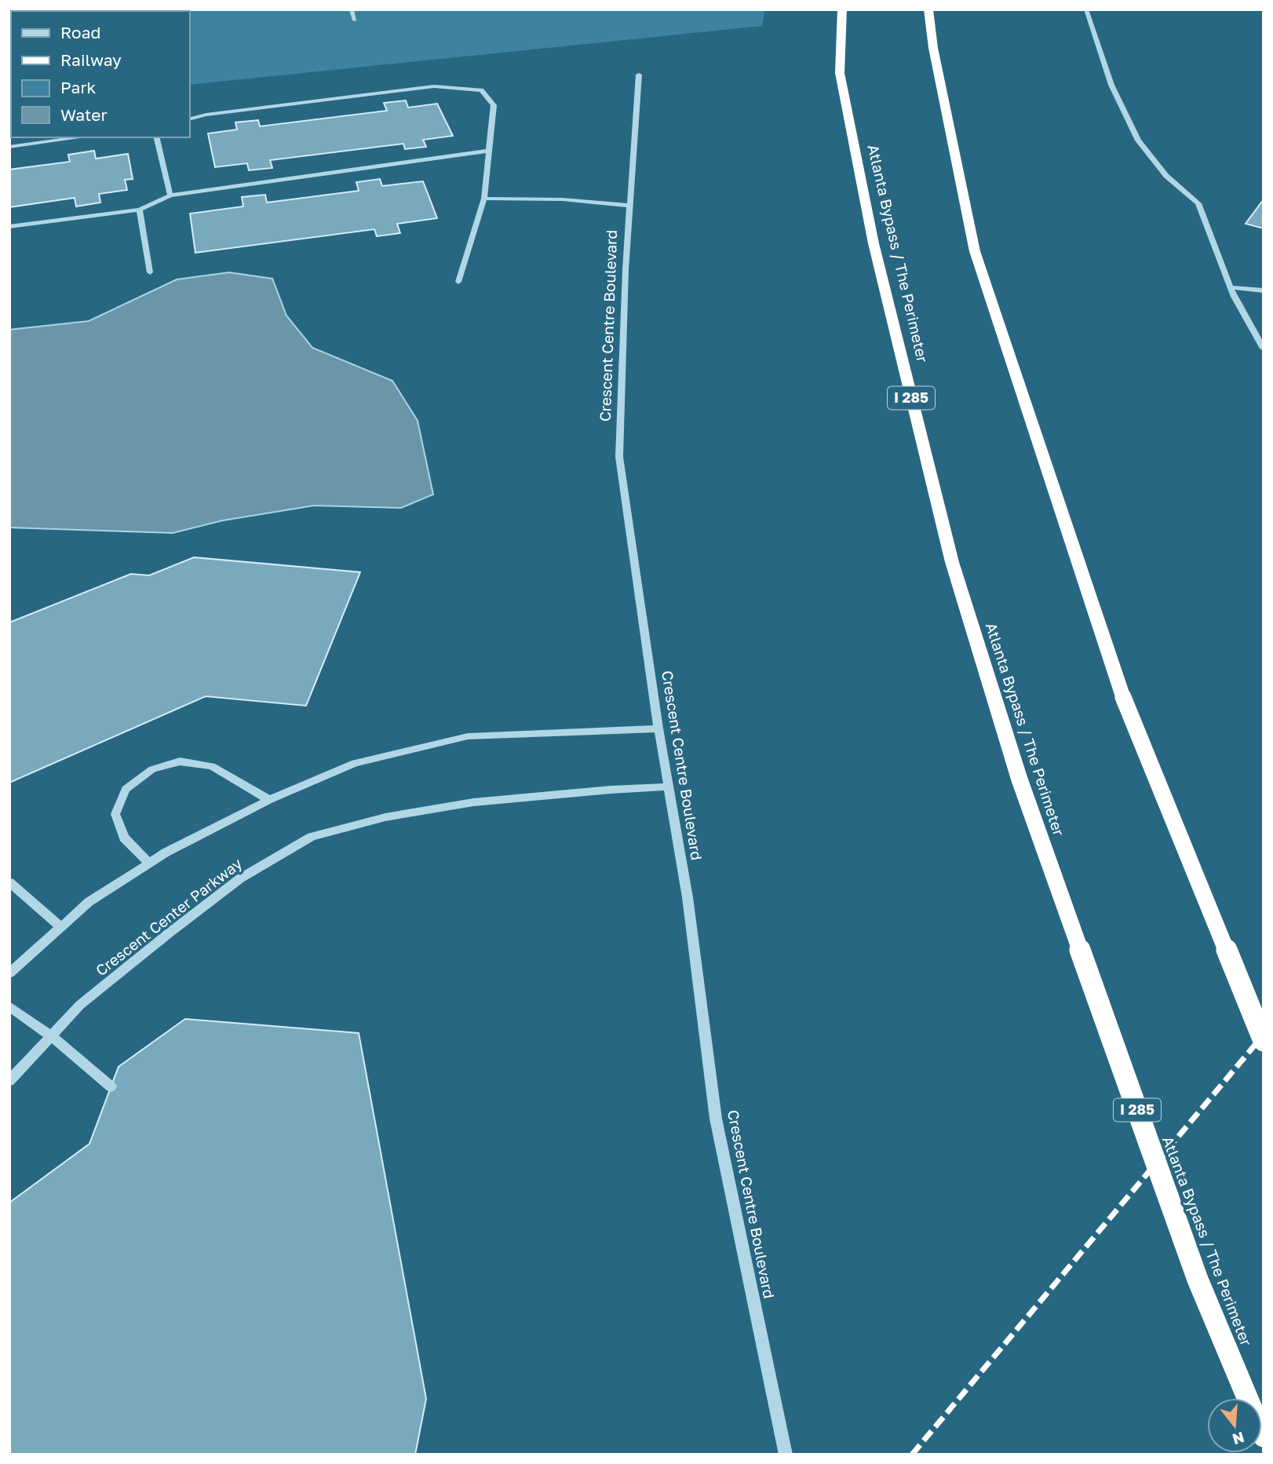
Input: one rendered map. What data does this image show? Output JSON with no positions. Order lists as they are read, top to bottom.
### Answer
{
  "streets": {
    "highway": ["Atlanta Bypass / The Perimeter", "I 285"],
    "street": ["Crescent Centre Boulevard", "Crescent Center Parkway"]
  },
  "crossings": [
    ["Crescent Centre Boulevard", "Crescent Center Parkway"]
  ],
  "legend": [
    "Road",
    "Railway",
    "Park",
    "Water"
  ],
  "north": "bottom"
}
